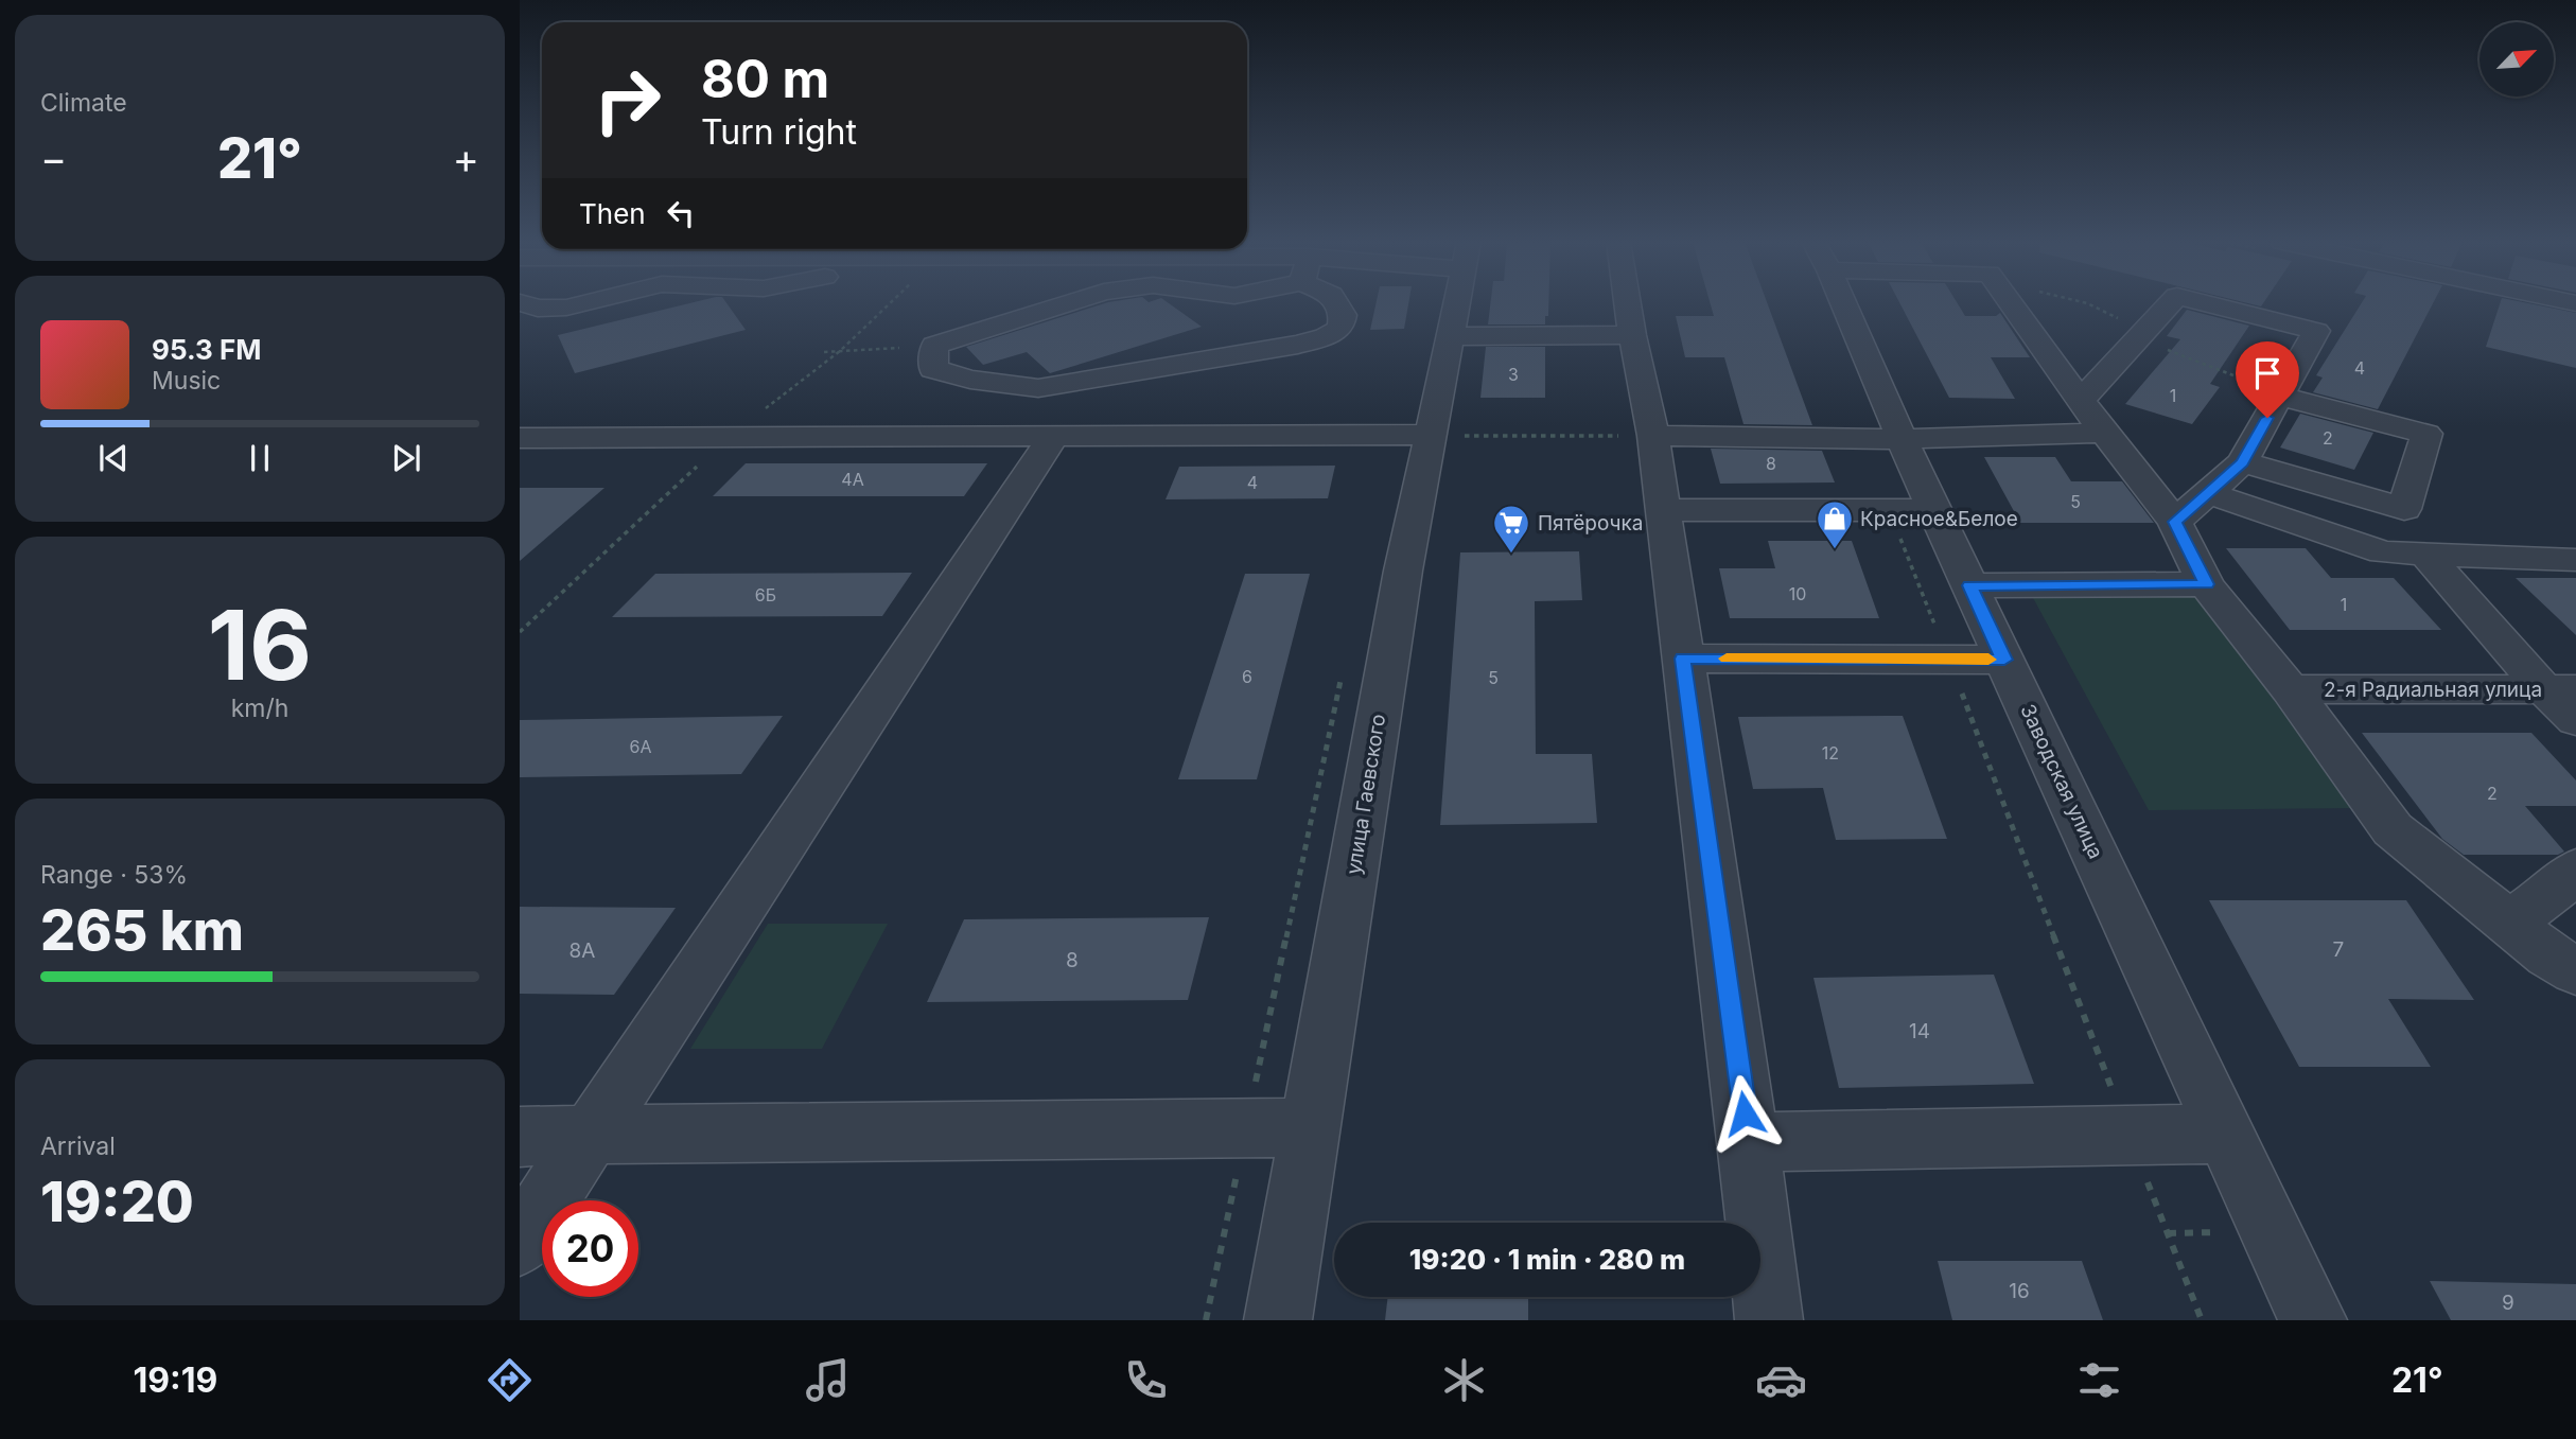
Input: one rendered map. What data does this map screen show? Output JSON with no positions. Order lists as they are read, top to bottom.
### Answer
{
  "streets": {
    "street": ["2-я Радиальная улица", "Заводская улица", "улица Гаевского"]
  },
  "places": {
    "shop": ["Красное&Белое"],
    "supermarket": ["Пятёрочка"]
  },
  "house_numbers": [
    "4",
    "3",
    "1",
    "2",
    "8",
    "4А",
    "4",
    "5",
    "10",
    "6Б",
    "1",
    "6",
    "5",
    "6А",
    "12",
    "2",
    "7",
    "8А",
    "8",
    "14",
    "16",
    "9"
  ],
  "north": "top right",
  "page": {
    "tile": [
      "Climate",
      ["16", "km/h"],
      ["Range · 53%", "265 km"],
      ["Arrival", "19:20"]
    ],
    "turn": ["80 m", "Turn right"],
    "heat": ["−", "21°", "+"],
    "then": "Then",
    "song": ["95.3 FM", "Music"],
    "limit": "20",
    "trip": "19:20 · 1 min · 280 m",
    "tabs": ["19:19", "21°"]
  }
}
